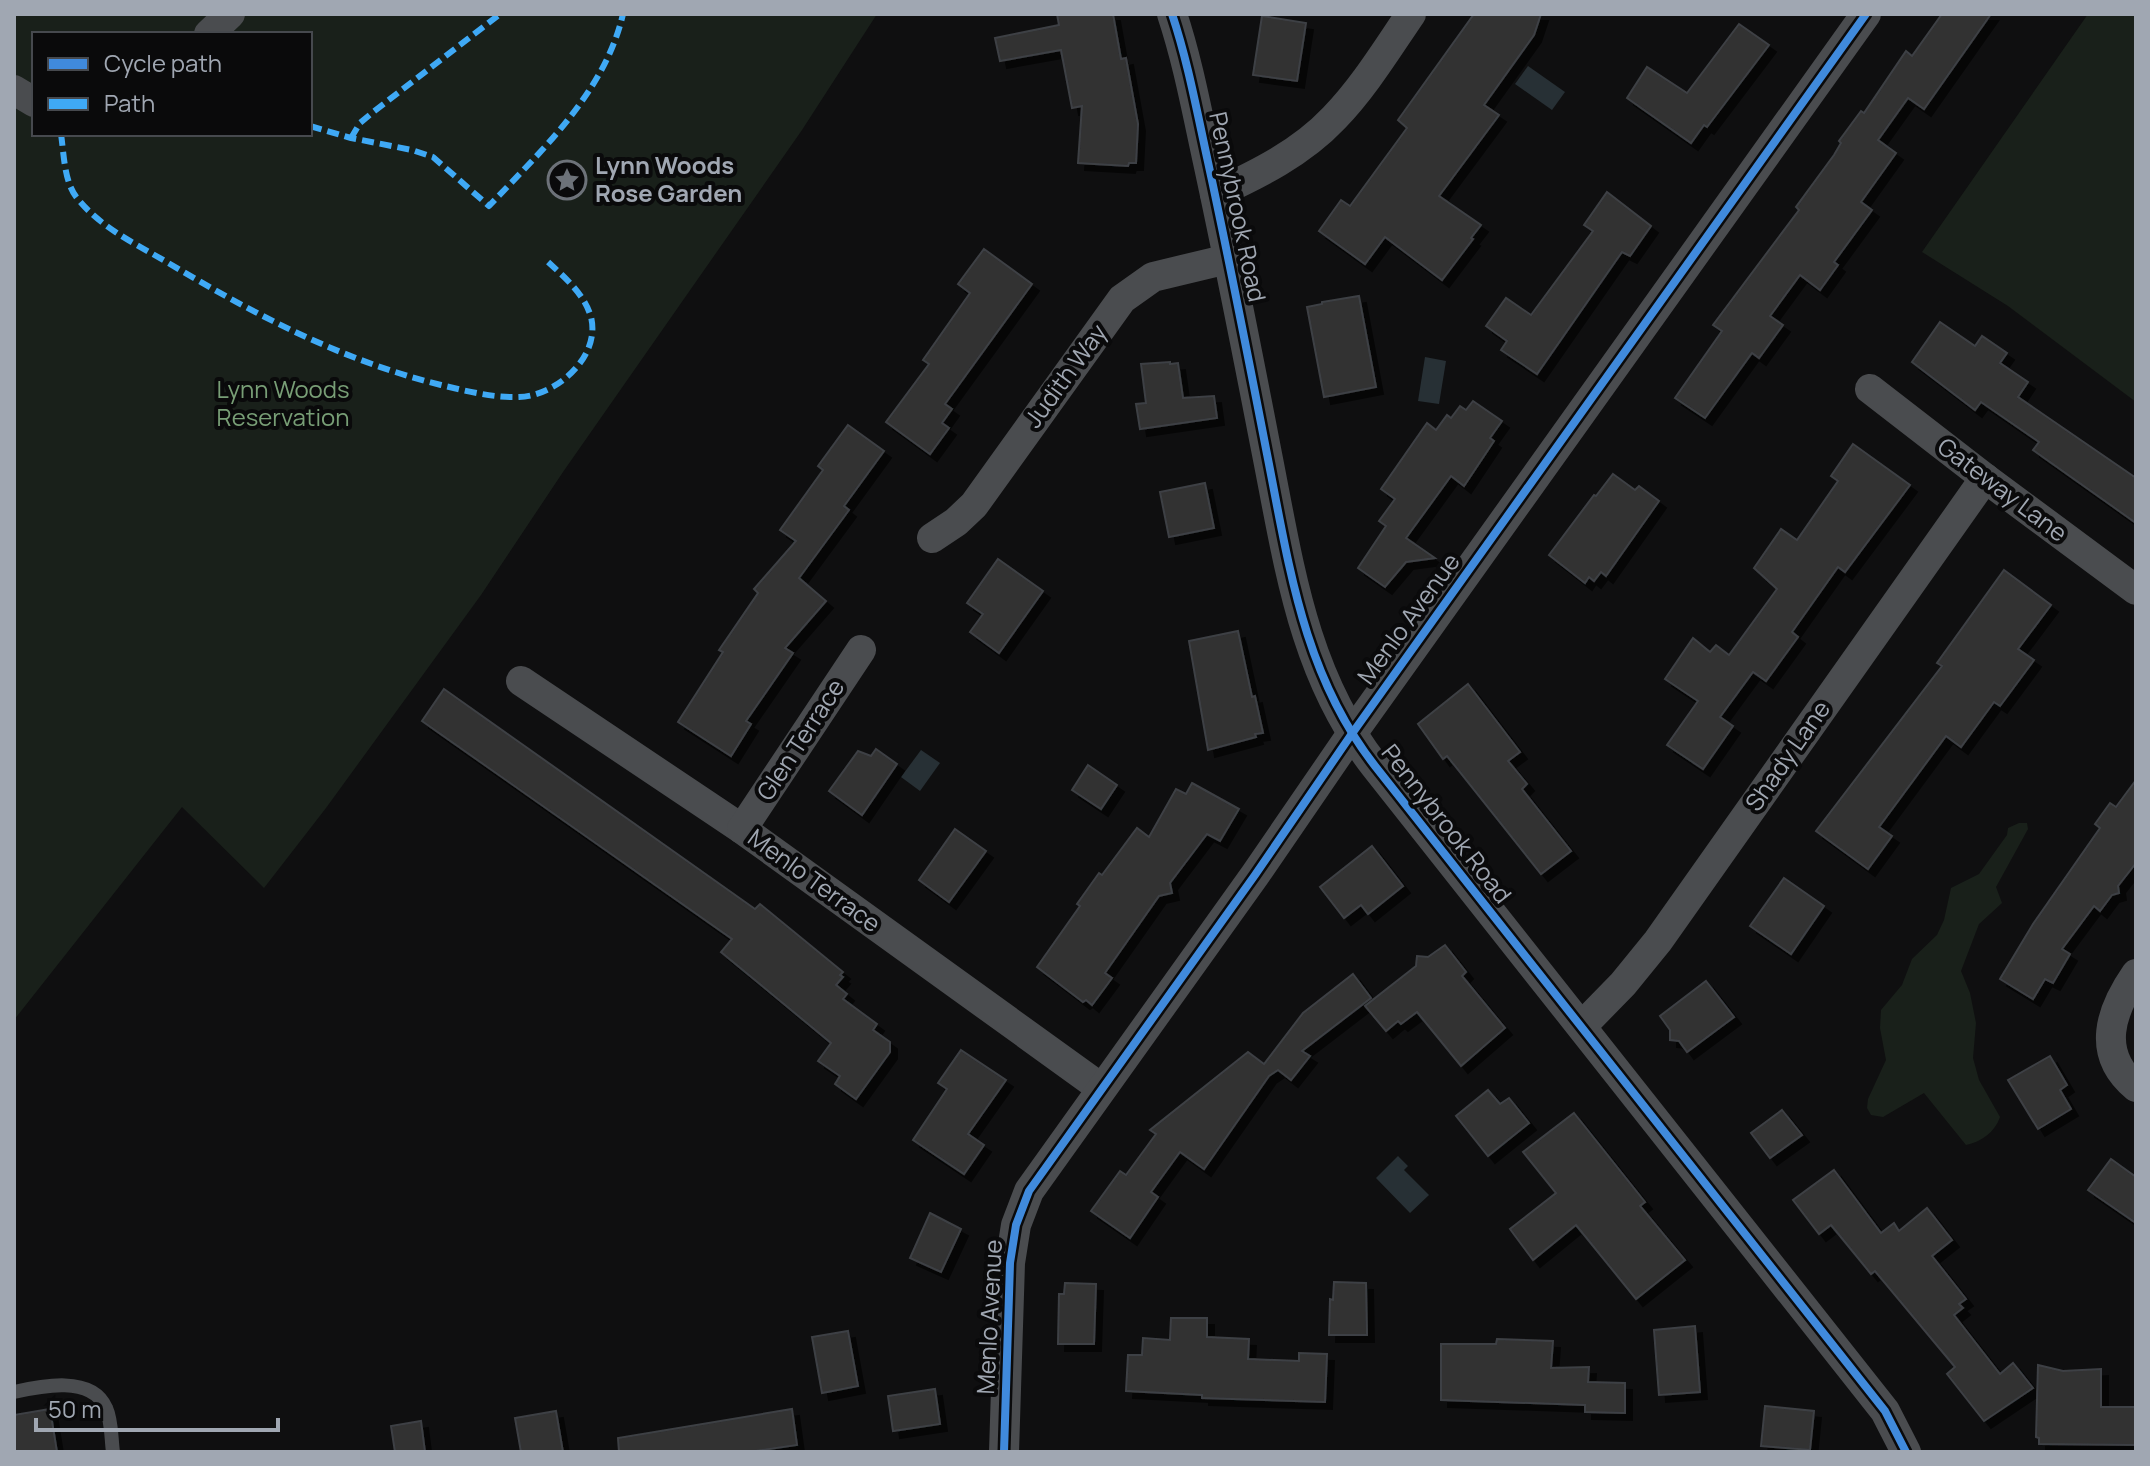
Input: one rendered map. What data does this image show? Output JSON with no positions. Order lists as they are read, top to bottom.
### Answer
{
  "streets": {
    "street": [
      "Pennybrook Road",
      "Judith Way",
      "Gateway Lane",
      "Menlo Avenue",
      "Glen Terrace",
      "Shady Lane",
      "Menlo Terrace"
    ]
  },
  "crossings": [
    ["Pennybrook Road", "Judith Way"],
    ["Pennybrook Road", "Menlo Avenue"],
    ["Pennybrook Road", "Shady Lane"],
    ["Gateway Lane", "Shady Lane"],
    ["Menlo Avenue", "Menlo Terrace"],
    ["Glen Terrace", "Menlo Terrace"]
  ],
  "parks": ["Lynn Woods Reservation"],
  "places": {
    "place": ["Lynn Woods Rose Garden"]
  },
  "legend": ["Cycle path", "Path"],
  "scale_bar": "50 m"
}
